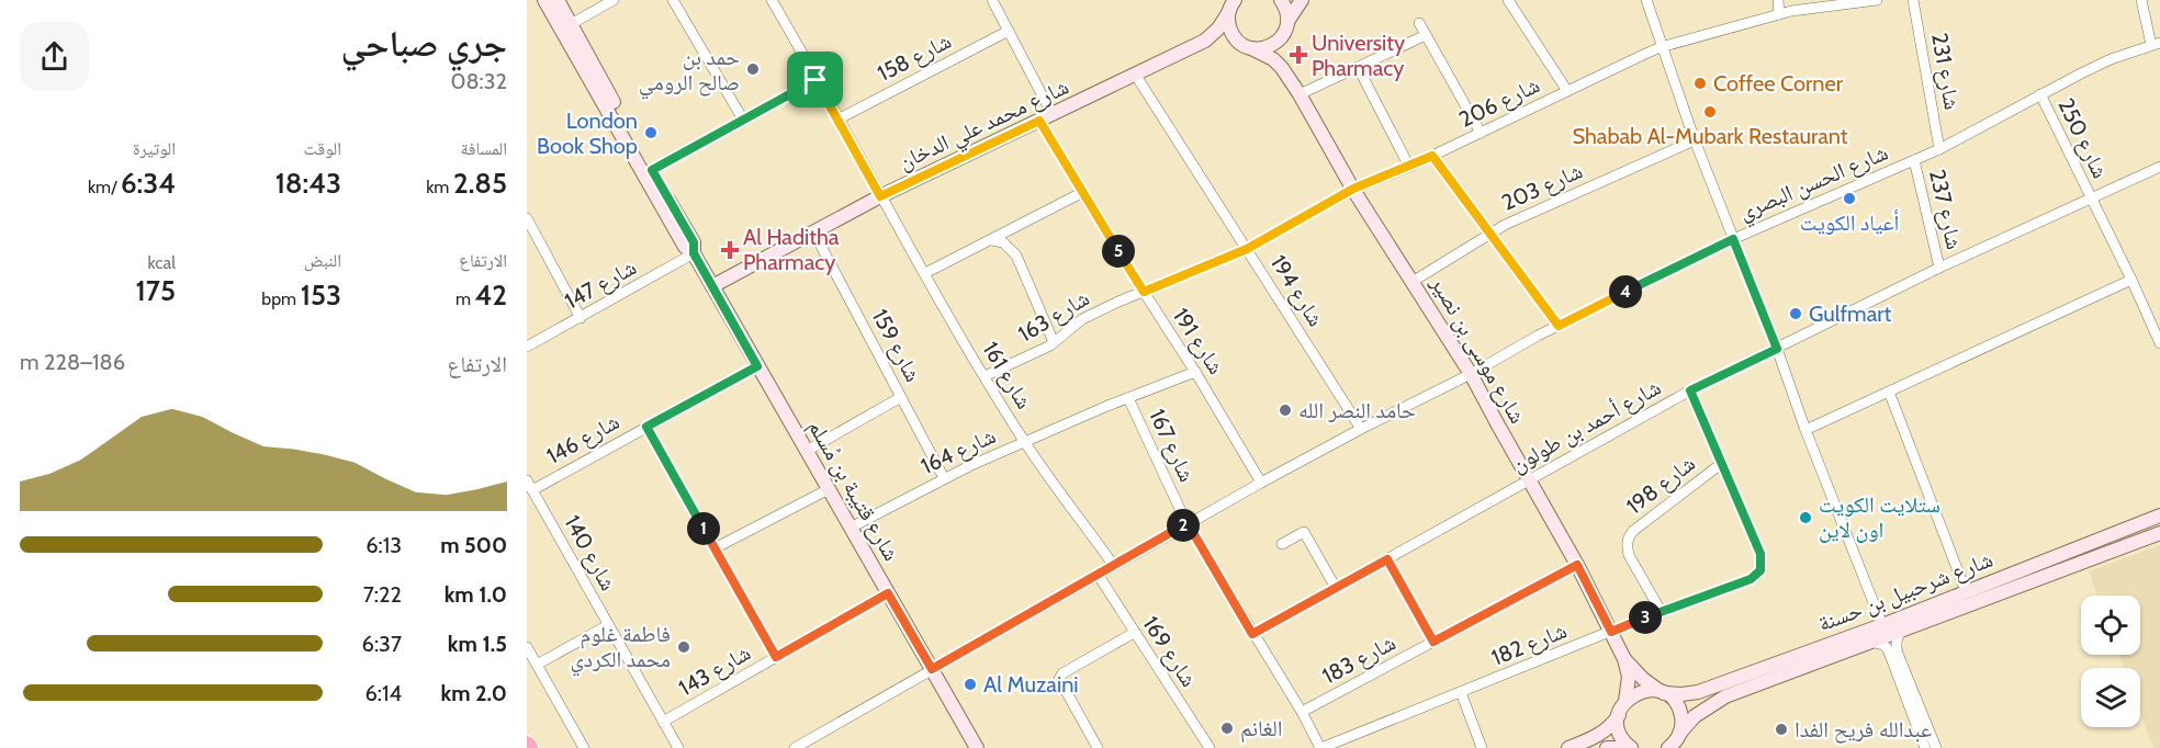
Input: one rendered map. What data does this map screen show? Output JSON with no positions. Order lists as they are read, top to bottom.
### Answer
{
  "streets": {
    "street": [
      "شارع 158",
      "شارع 231",
      "شارع 206",
      "شارع محمد علي الدخان",
      "شارع 250",
      "شارع الحسن البصري",
      "شارع 203",
      "شارع 237",
      "شارع 147",
      "شارع 194",
      "شارع 163",
      "شارع 191",
      "شارع 159",
      "شارع موسى بن نصير",
      "شارع 161",
      "شارع أحمد بن طولون",
      "شارع 146",
      "شارع 167",
      "شارع 164",
      "شارع 198",
      "شارع قتيبة بن مُسلم",
      "شارع 140",
      "شارع شرحبيل بن حسنة",
      "شارع 182",
      "شارع 169",
      "شارع 183",
      "شارع 143"
    ]
  },
  "crossings": [
    ["شارع 158", "شارع 161"],
    ["شارع 231", "شارع الحسن البصري"],
    ["شارع 206", "شارع 194"],
    ["شارع 206", "شارع 163"],
    ["شارع 206", "شارع موسى بن نصير"],
    ["شارع محمد علي الدخان", "شارع 194"],
    ["شارع محمد علي الدخان", "شارع 191"],
    ["شارع محمد علي الدخان", "شارع 159"],
    ["شارع محمد علي الدخان", "شارع موسى بن نصير"],
    ["شارع محمد علي الدخان", "شارع 161"],
    ["شارع محمد علي الدخان", "شارع قتيبة بن مُسلم"],
    ["شارع 250", "شارع الحسن البصري"],
    ["شارع 250", "شارع أحمد بن طولون"],
    ["شارع الحسن البصري", "شارع 237"],
    ["شارع الحسن البصري", "شارع 194"],
    ["شارع الحسن البصري", "شارع 191"],
    ["شارع الحسن البصري", "شارع موسى بن نصير"],
    ["شارع الحسن البصري", "شارع 161"],
    ["شارع الحسن البصري", "شارع 167"],
    ["شارع الحسن البصري", "شارع قتيبة بن مُسلم"],
    ["شارع الحسن البصري", "شارع 169"],
    ["شارع 203", "شارع موسى بن نصير"],
    ["شارع 237", "شارع أحمد بن طولون"],
    ["شارع 147", "شارع قتيبة بن مُسلم"],
    ["شارع 194", "شارع 163"],
    ["شارع 163", "شارع 191"],
    ["شارع 163", "شارع 161"],
    ["شارع 191", "شارع 164"],
    ["شارع 159", "شارع 164"],
    ["شارع موسى بن نصير", "شارع أحمد بن طولون"],
    ["شارع موسى بن نصير", "شارع شرحبيل بن حسنة"],
    ["شارع موسى بن نصير", "شارع 182"],
    ["شارع موسى بن نصير", "شارع 183"],
    ["شارع 161", "شارع 164"],
    ["شارع أحمد بن طولون", "شارع 167"],
    ["شارع أحمد بن طولون", "شارع 198"],
    ["شارع 146", "شارع قتيبة بن مُسلم"],
    ["شارع 146", "شارع 140"],
    ["شارع 167", "شارع 164"],
    ["شارع 167", "شارع 182"],
    ["شارع 167", "شارع 183"],
    ["شارع 164", "شارع قتيبة بن مُسلم"],
    ["شارع 198", "شارع 182"],
    ["شارع قتيبة بن مُسلم", "شارع 143"],
    ["شارع 140", "شارع 143"]
  ],
  "places": {
    "health": ["University Pharmacy", "Al Haditha Pharmacy"],
    "other": [
      "حمد بن صالح الرومي",
      "Coffee Corner",
      "Shabab Al-Mubark Restaurant",
      "London Book Shop",
      "أعياد الكويت",
      "Gulfmart",
      "حامد النصر الله",
      "ستلايت الكويت اون لاين",
      "فاطمة غلوم محمد الكردي",
      "Al Muzaini",
      "الغانم",
      "عبدالله فريح الفدا"
    ]
  },
  "page": {
    "heading": ["جري صباحي", "08:32"],
    "stats": [
      ["المسافة", "2.85 km"],
      ["الوقت", "18:43"],
      ["الوتيرة", "6:34 /km"],
      ["الارتفاع", "42 m"],
      ["النبض", "153 bpm"],
      ["kcal", "175"]
    ],
    "pins": [
      "5",
      "4",
      "2",
      "1",
      "3"
    ],
    "chart": ["الارتفاع", "186–228 m"],
    "list": [
      {
        "name": "500 m",
        "note": "6:13"
      },
      {
        "name": "1.0 km",
        "note": "7:22"
      },
      {
        "name": "1.5 km",
        "note": "6:37"
      },
      {
        "name": "2.0 km",
        "note": "6:14"
      }
    ]
  }
}
